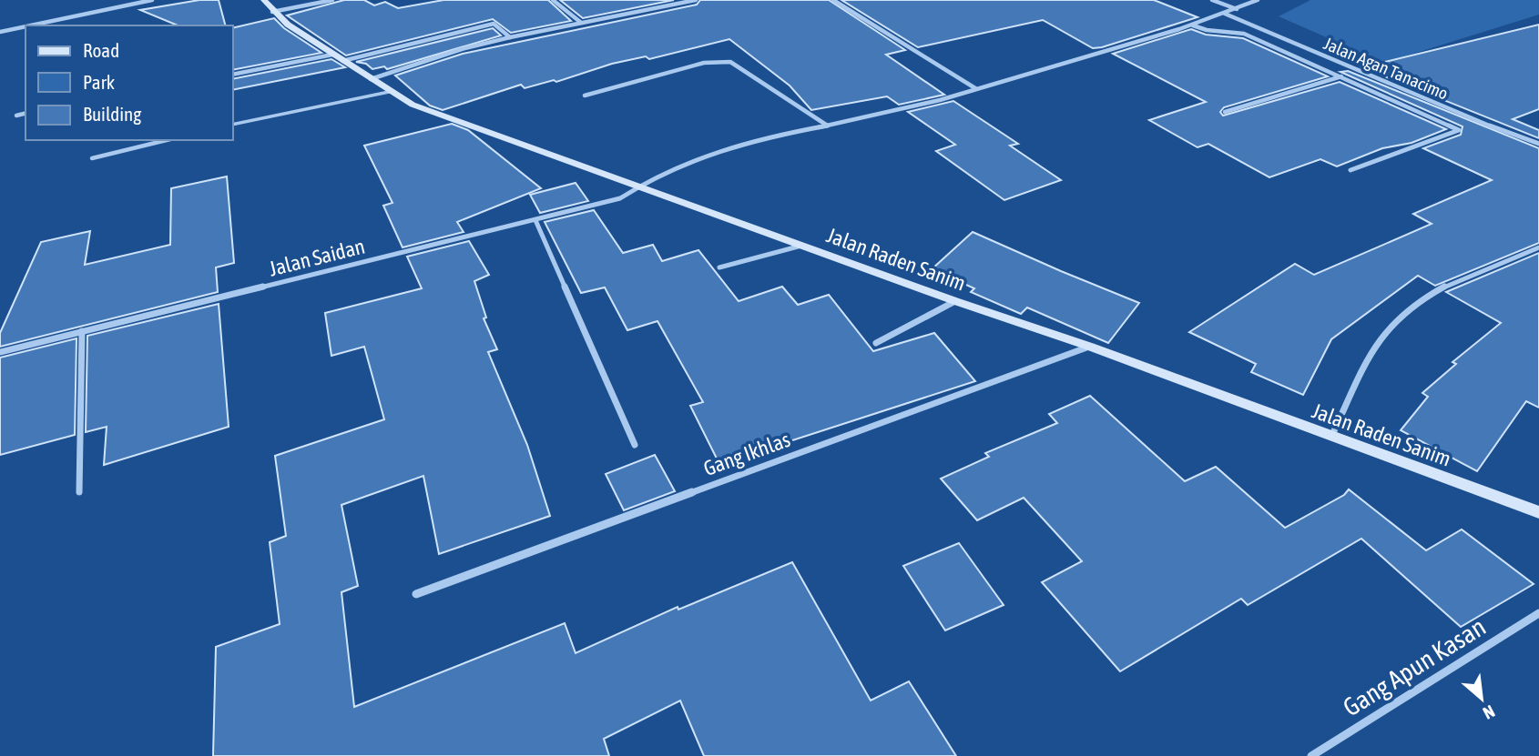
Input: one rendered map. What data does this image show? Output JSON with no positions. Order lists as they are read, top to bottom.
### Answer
{
  "streets": {
    "street": [
      "Jalan Agan Tanacimo",
      "Jalan Saidan",
      "Jalan Raden Sanim",
      "Gang Ikhlas",
      "Gang Apun Kasan"
    ]
  },
  "crossings": [
    ["Jalan Agan Tanacimo", "Jalan Saidan"],
    ["Jalan Saidan", "Jalan Raden Sanim"],
    ["Jalan Raden Sanim", "Gang Ikhlas"]
  ],
  "legend": ["Road", "Park", "Building"],
  "north": "bottom right"
}
